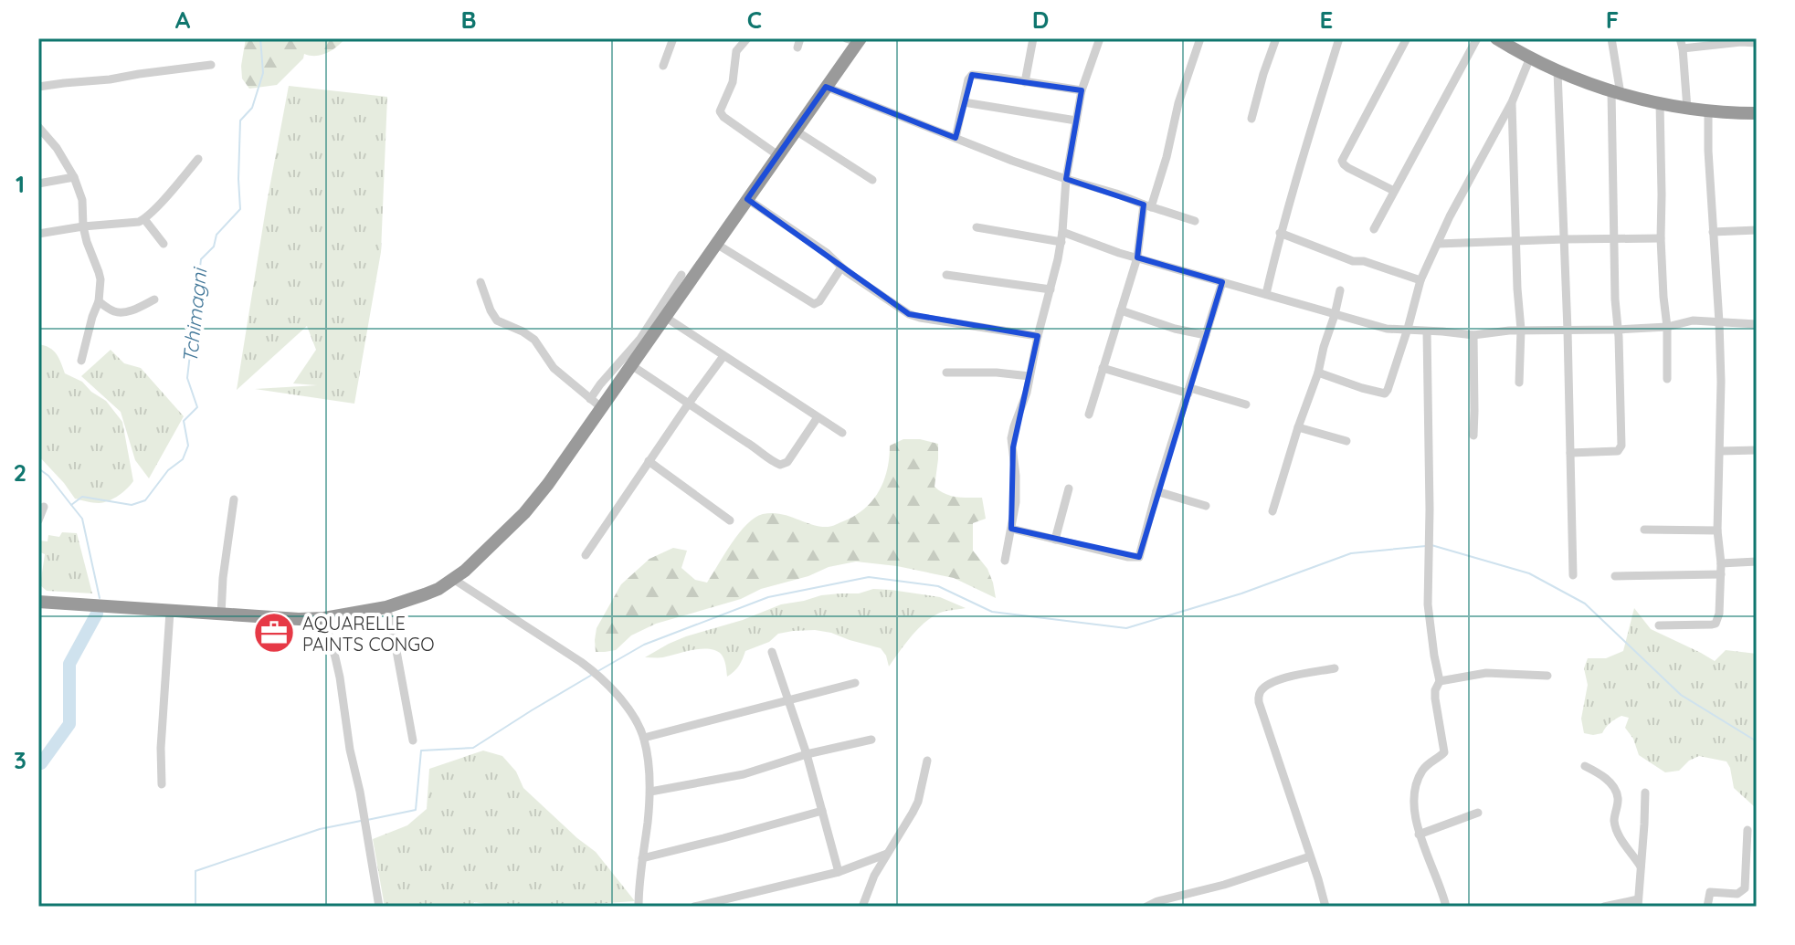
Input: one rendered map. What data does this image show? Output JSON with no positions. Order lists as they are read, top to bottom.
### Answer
{
  "water": ["Tchimagni"],
  "places": {
    "office": ["AQUARELLE PAINTS CONGO"]
  },
  "grid": {
    "columns": [
      "A",
      "B",
      "C",
      "D",
      "E",
      "F"
    ],
    "rows": ["1", "2", "3"]
  }
}
